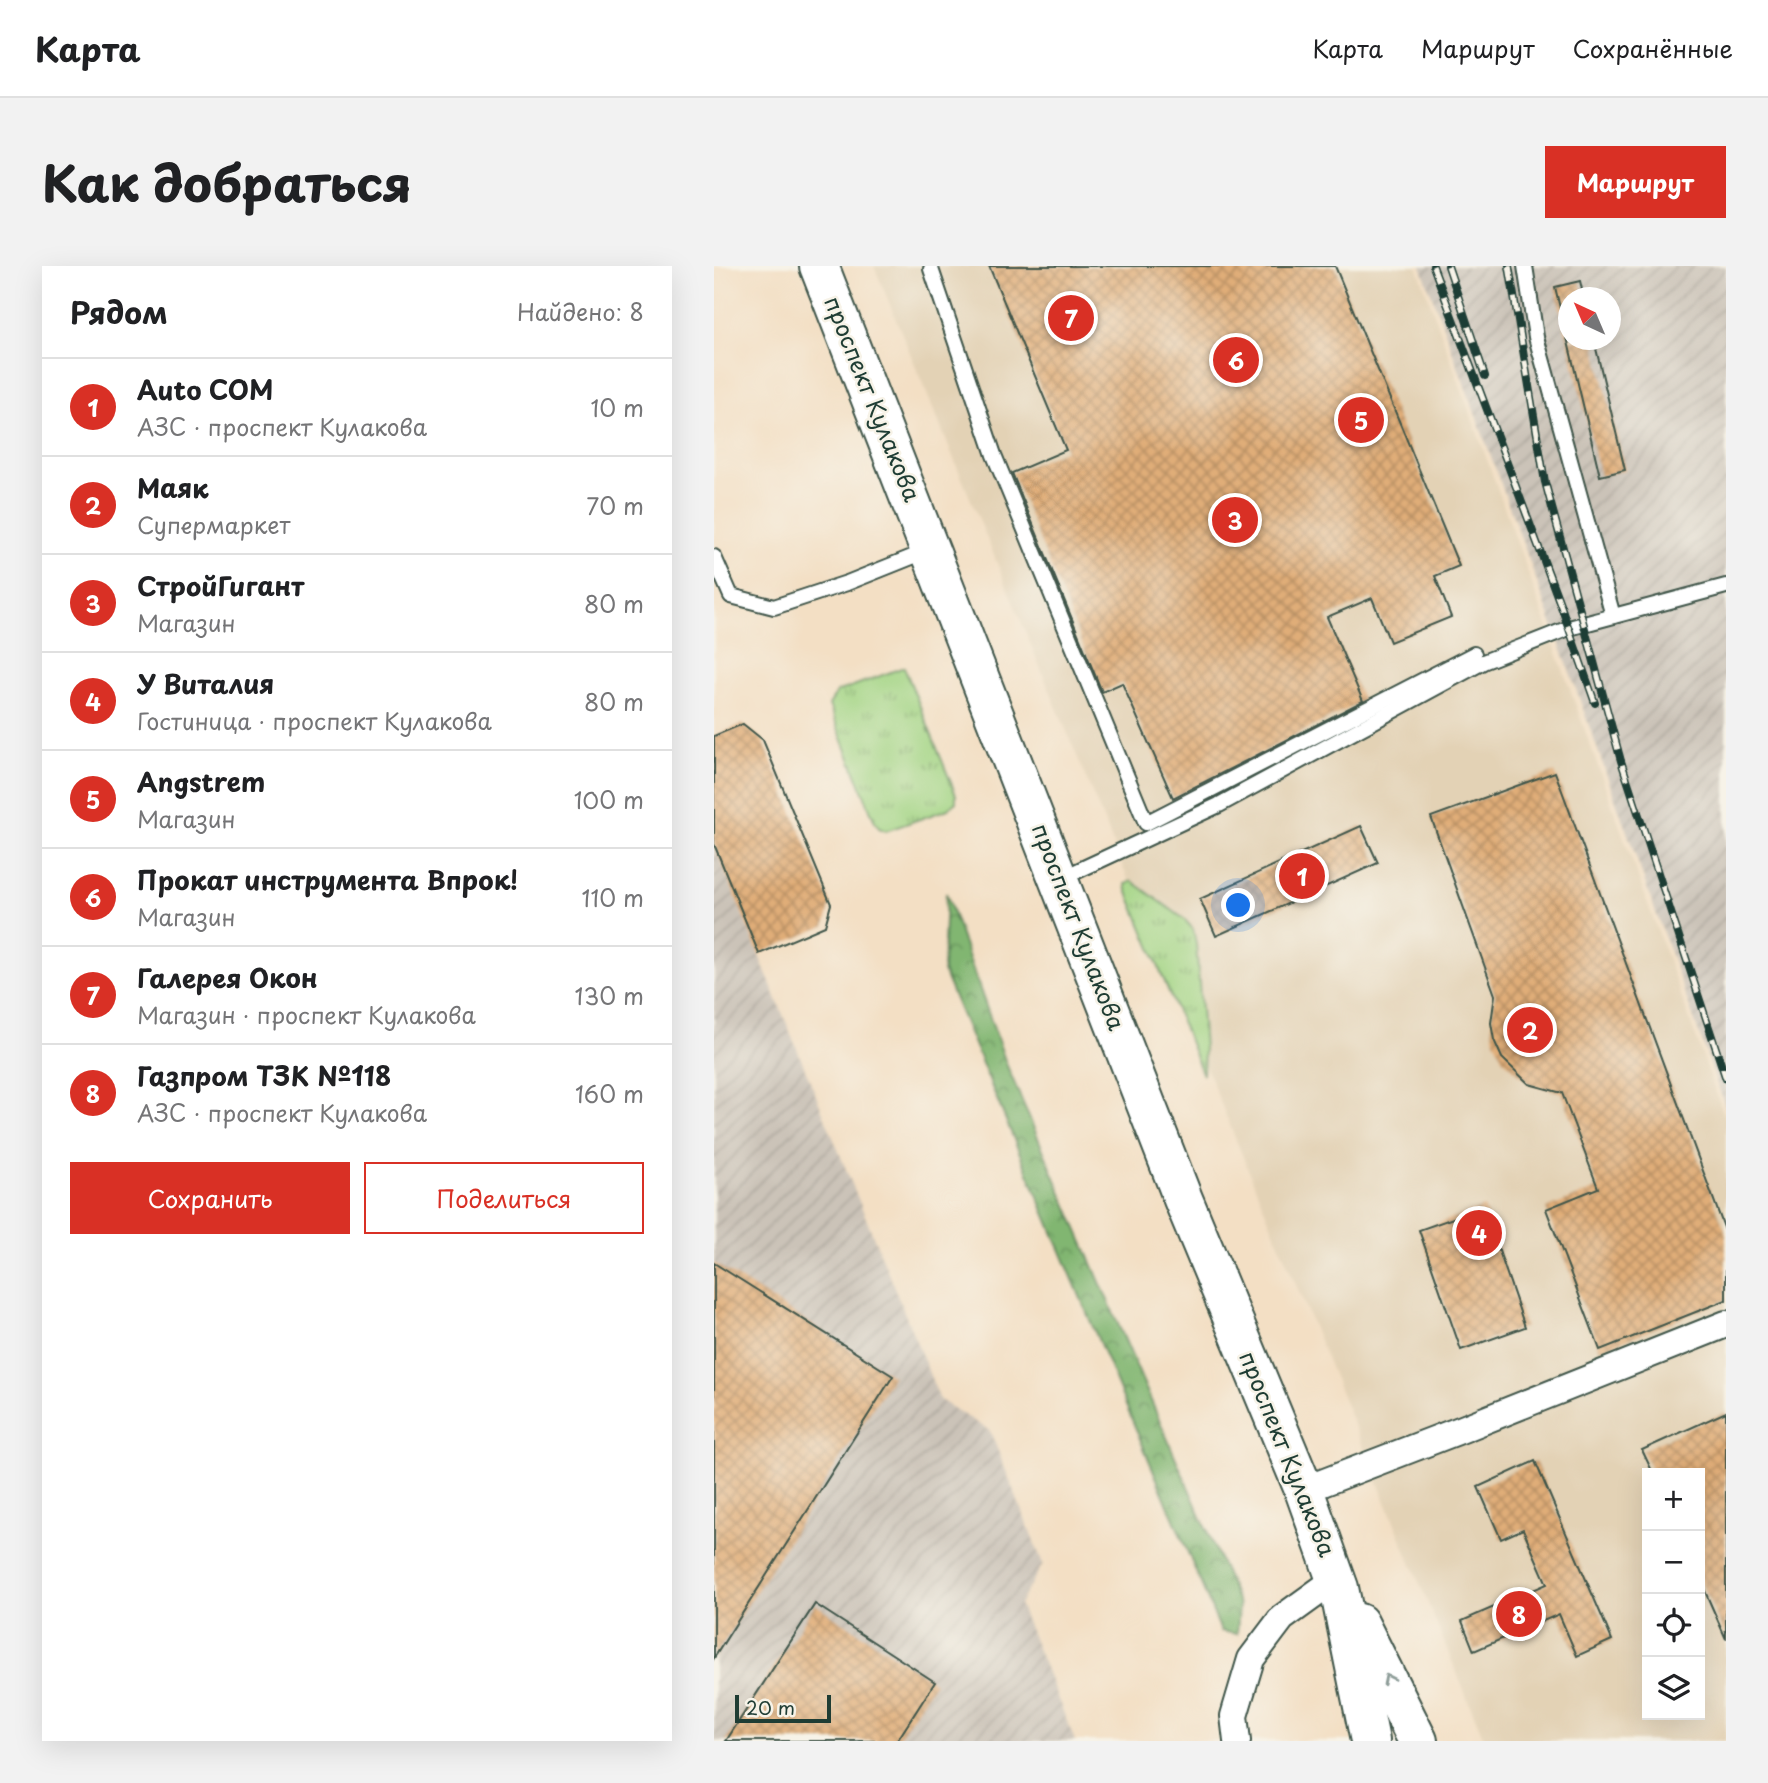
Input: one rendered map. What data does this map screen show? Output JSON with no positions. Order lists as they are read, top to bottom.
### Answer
{
  "streets": {
    "main road": ["проспект Кулакова"]
  },
  "scale_bar": "20 m",
  "north": "top left",
  "page": {
    "header": "Карта",
    "nav": ["Карта", "Маршрут", "Сохранённые"],
    "title": "Как добраться",
    "buttons": [
      "Маршрут",
      ["Сохранить", "Поделиться"]
    ],
    "heading": ["Рядом", "Найдено: 8"],
    "pins": [
      "7",
      "6",
      "5",
      "3",
      "1",
      "2",
      "4",
      "8"
    ],
    "list": [
      {
        "mark": "1",
        "name": "Auto COM",
        "note": "АЗС · проспект Кулакова",
        "value": "10 m"
      },
      {
        "mark": "2",
        "name": "Маяк",
        "note": "Супермаркет",
        "value": "70 m"
      },
      {
        "mark": "3",
        "name": "СтройГигант",
        "note": "Магазин",
        "value": "80 m"
      },
      {
        "mark": "4",
        "name": "У Виталия",
        "note": "Гостиница · проспект Кулакова",
        "value": "80 m"
      },
      {
        "mark": "5",
        "name": "Angstrem",
        "note": "Магазин",
        "value": "100 m"
      },
      {
        "mark": "6",
        "name": "Прокат инструмента Впрок!",
        "note": "Магазин",
        "value": "110 m"
      },
      {
        "mark": "7",
        "name": "Галерея Окон",
        "note": "Магазин · проспект Кулакова",
        "value": "130 m"
      },
      {
        "mark": "8",
        "name": "Газпром ТЗК №118",
        "note": "АЗС · проспект Кулакова",
        "value": "160 m"
      }
    ],
    "map_buttons": ["+", "−"],
    "scale": "20 m"
  }
}
